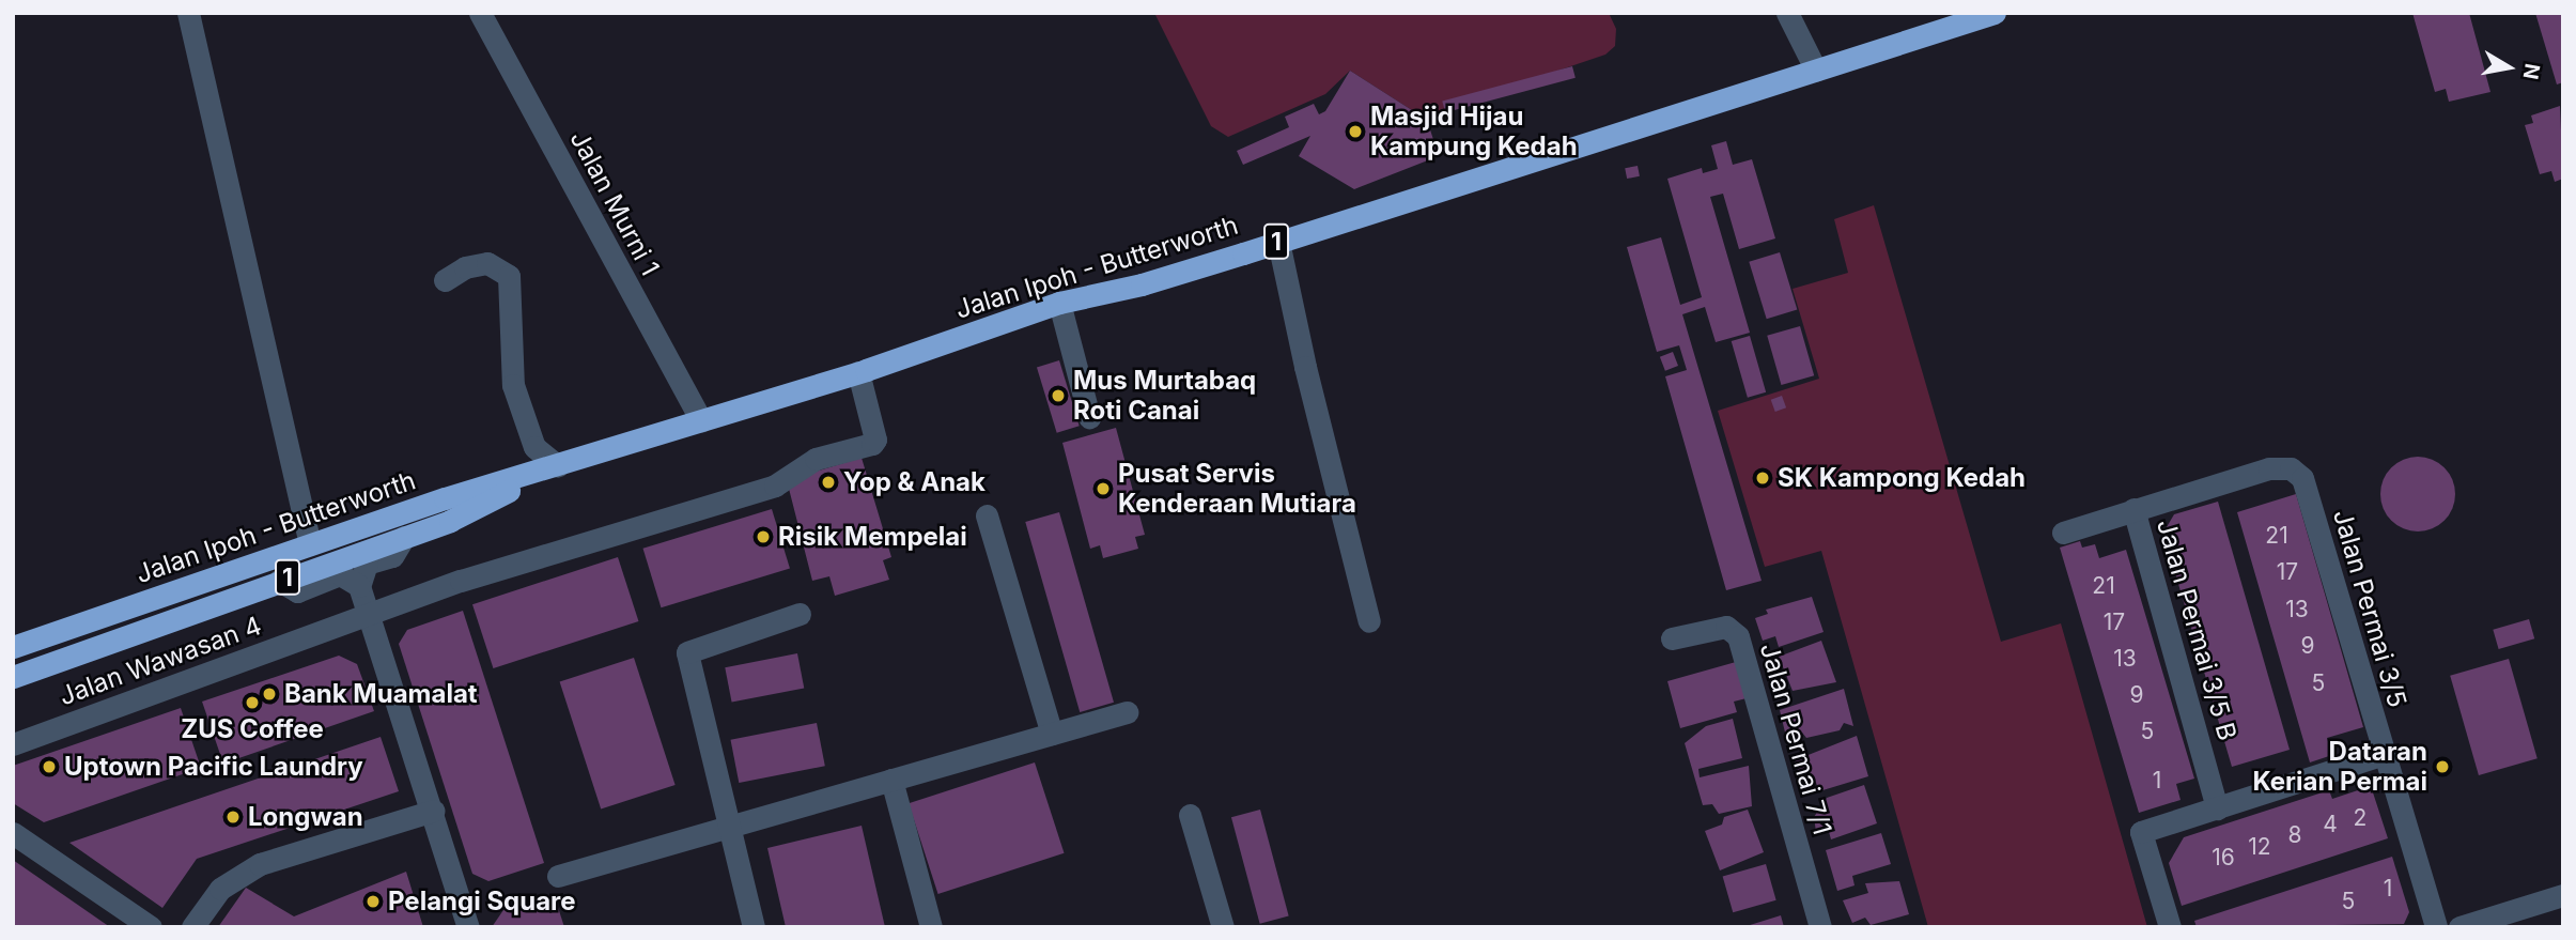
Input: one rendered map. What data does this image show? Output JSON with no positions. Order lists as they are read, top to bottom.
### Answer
{
  "streets": {
    "highway": ["1", "Jalan Ipoh - Butterworth"],
    "street": [
      "Jalan Murni 1",
      "Jalan Permai 3/5",
      "Jalan Permai 3/5 B",
      "Jalan Wawasan 4",
      "Jalan Permai 7/1"
    ]
  },
  "crossings": [
    ["Jalan Murni 1", "Jalan Ipoh - Butterworth"],
    ["Jalan Ipoh - Butterworth", "Jalan Wawasan 4"],
    ["Jalan Permai 3/5", "Jalan Permai 3/5 B"]
  ],
  "places": [
    "Masjid Hijau Kampung Kedah",
    "Mus Murtabaq Roti Canai",
    "SK Kampong Kedah",
    "Yop & Anak",
    "Pusat Servis Kenderaan Mutiara",
    "Risik Mempelai",
    "Bank Muamalat",
    "ZUS Coffee",
    "Uptown Pacific Laundry",
    "Dataran Kerian Permai",
    "Longwan",
    "Pelangi Square"
  ],
  "house_numbers": [
    "21",
    "17",
    "21",
    "13",
    "17",
    "9",
    "13",
    "5",
    "9",
    "5",
    "1",
    "2",
    "4",
    "8",
    "12",
    "16",
    "1",
    "5"
  ],
  "north": "right"
}
